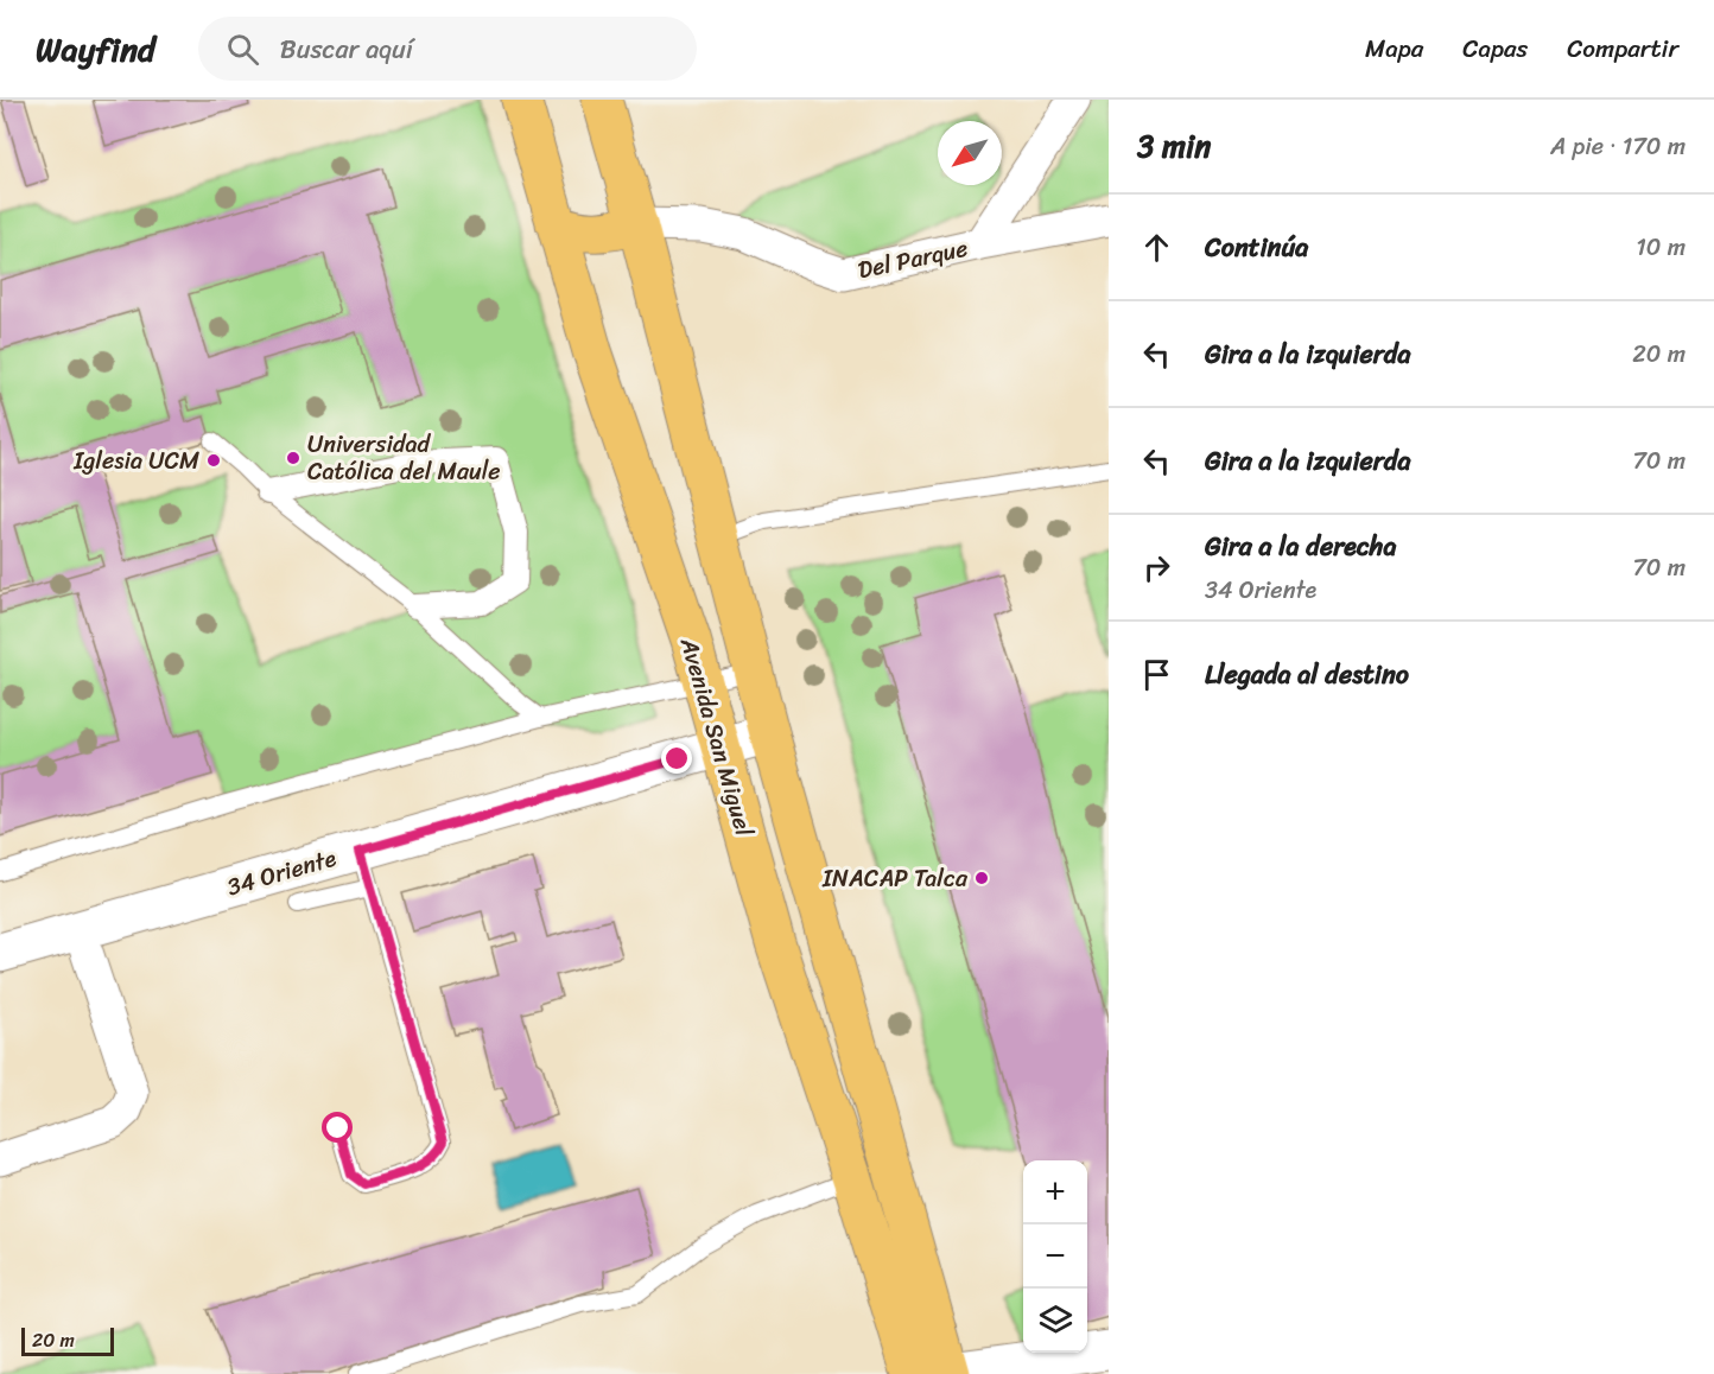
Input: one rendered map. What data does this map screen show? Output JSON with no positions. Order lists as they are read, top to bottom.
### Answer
{
  "streets": {
    "highway": ["Avenida San Miguel"],
    "street": ["Del Parque", "34 Oriente"]
  },
  "crossings": [
    ["Avenida San Miguel", "34 Oriente"]
  ],
  "places": ["Universidad Católica del Maule", "Iglesia UCM", "INACAP Talca"],
  "scale_bar": "20 m",
  "north": "bottom left",
  "page": {
    "header": "Wayfind",
    "search": "Buscar aquí",
    "nav": ["Mapa", "Capas", "Compartir"],
    "heading": ["3 min", "A pie · 170 m"],
    "list": [
      ["Continúa", "10 m"],
      ["Gira a la izquierda", "20 m"],
      ["Gira a la izquierda", "70 m"],
      ["Gira a la derecha", "34 Oriente", "70 m"],
      "Llegada al destino"
    ],
    "map_buttons": ["+", "−"],
    "scale": "20 m"
  }
}
